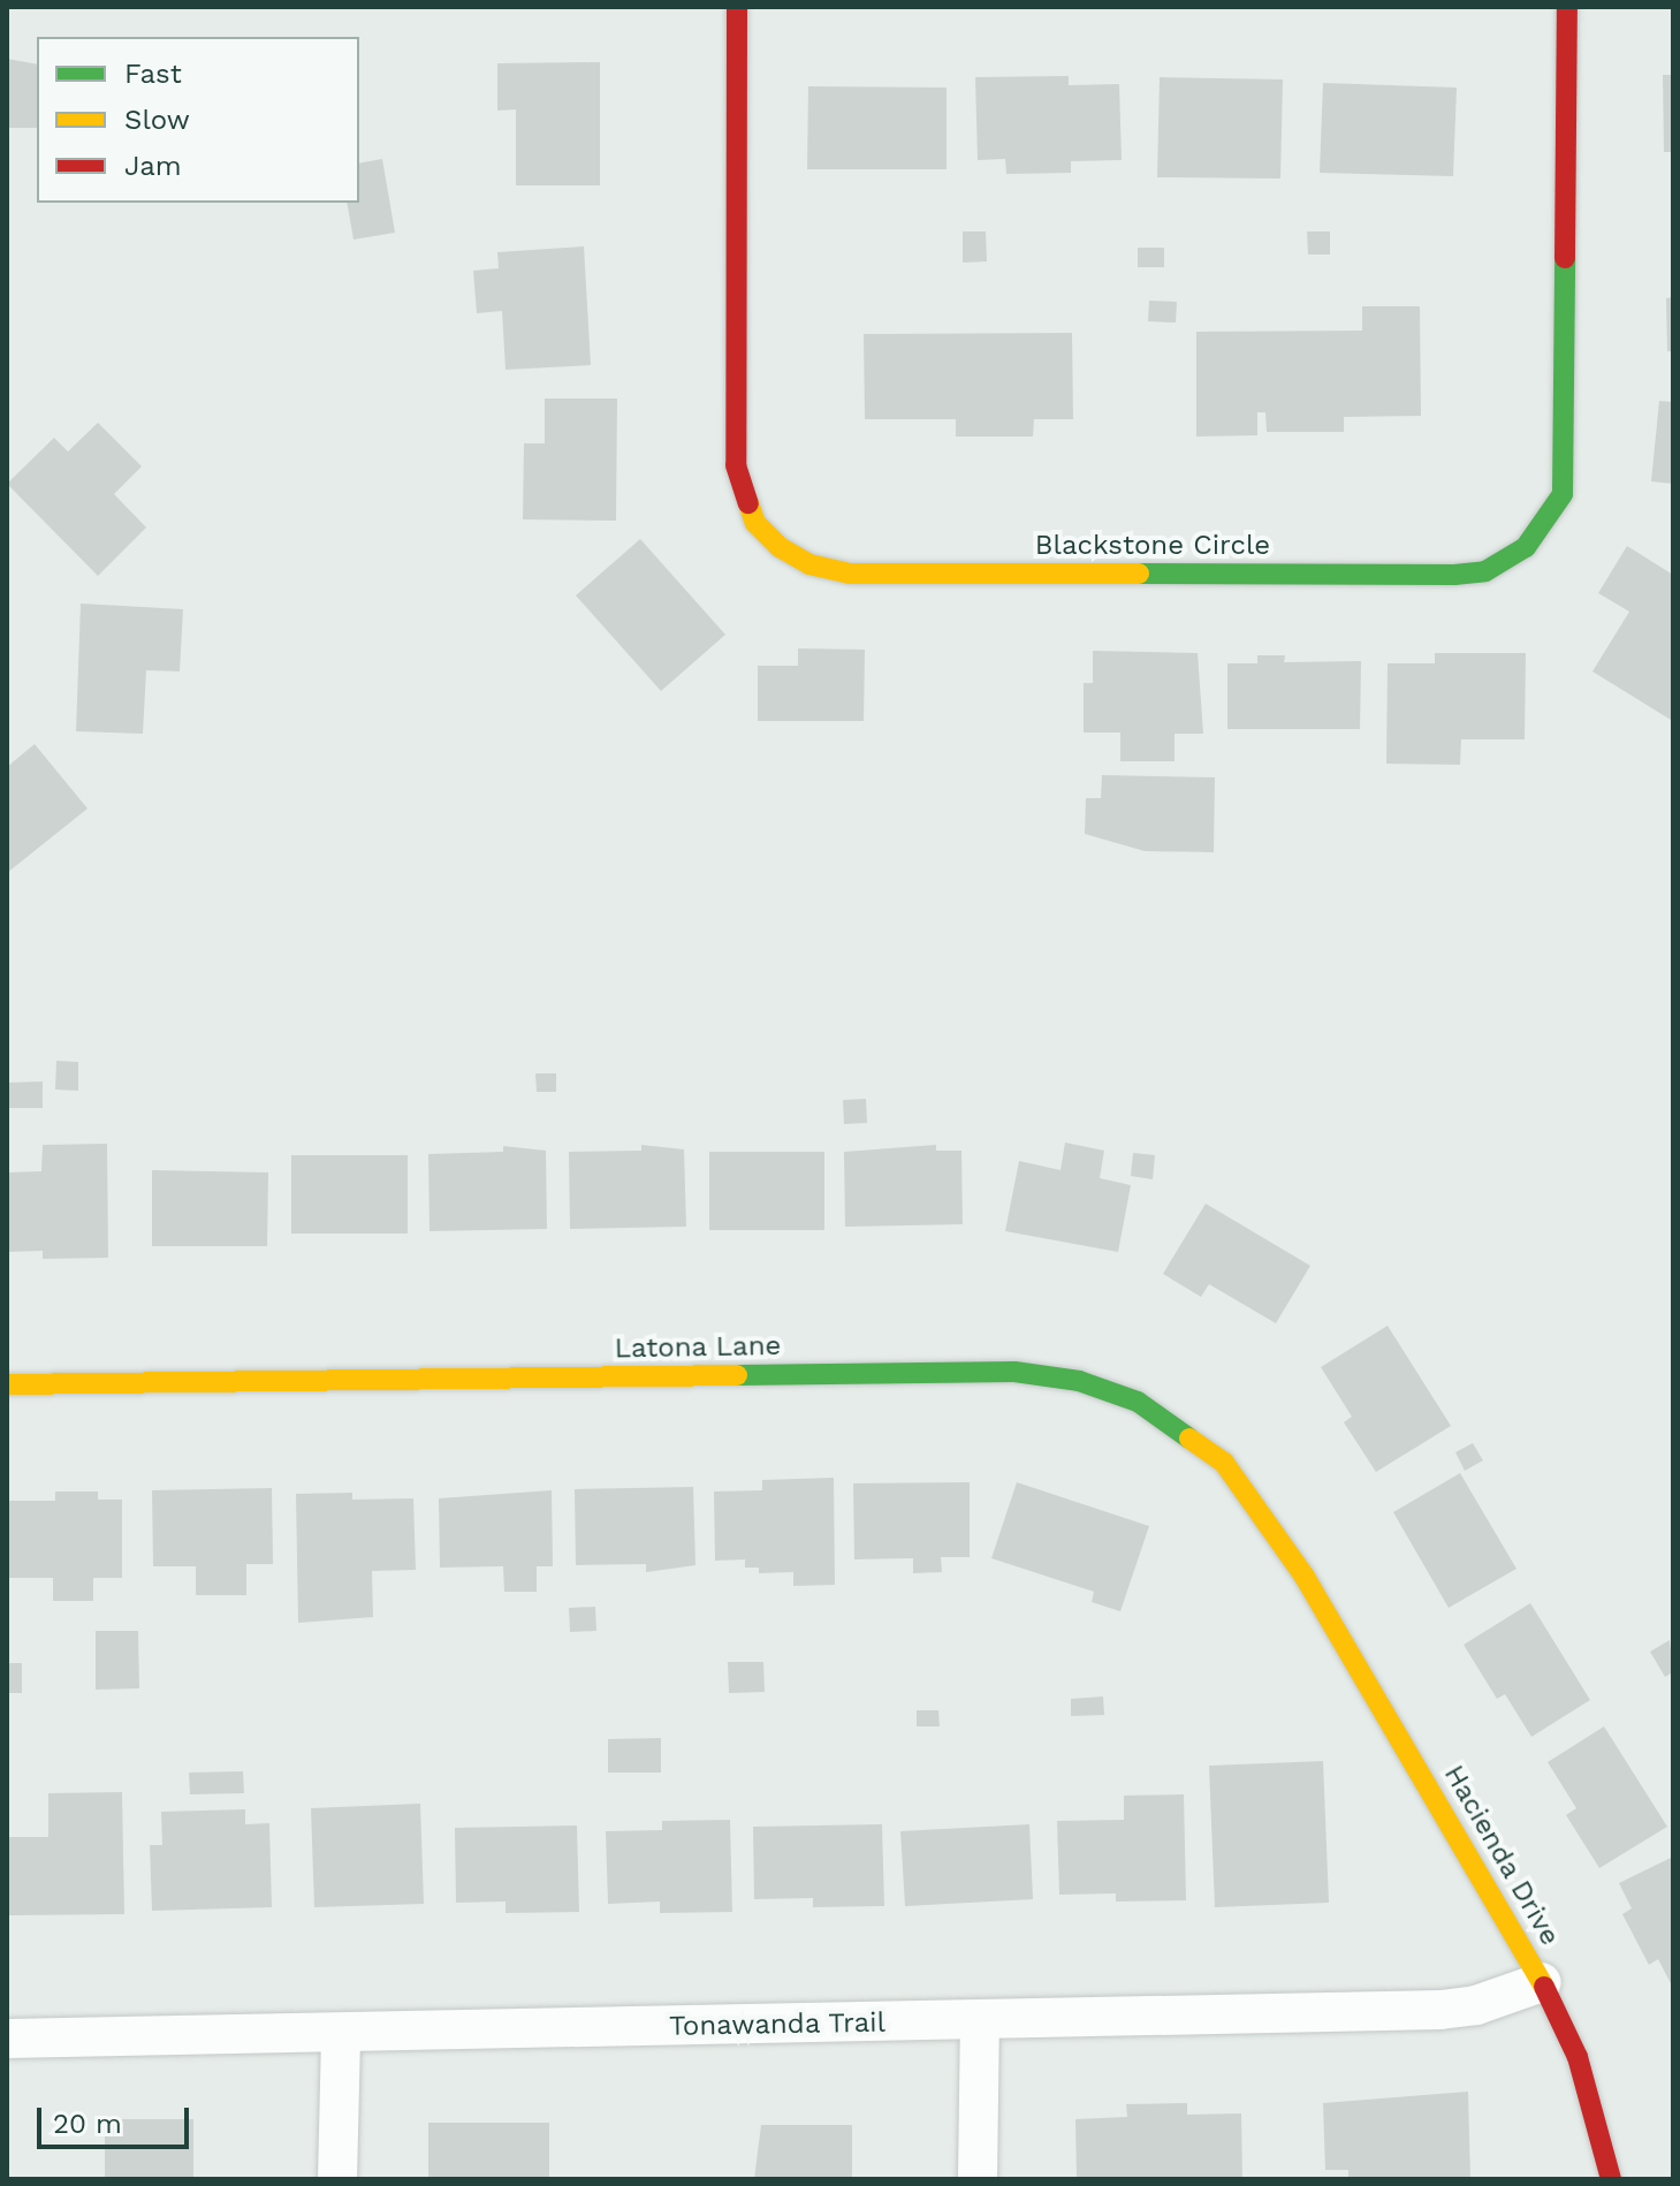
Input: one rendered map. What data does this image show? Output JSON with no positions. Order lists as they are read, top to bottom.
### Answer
{
  "streets": {
    "street": [
      "Blackstone Circle",
      "Latona Lane",
      "Hacienda Drive",
      "Tonawanda Trail"
    ]
  },
  "crossings": [
    ["Latona Lane", "Hacienda Drive"],
    ["Hacienda Drive", "Tonawanda Trail"]
  ],
  "legend": ["Fast", "Slow", "Jam"],
  "scale_bar": "20 m"
}
